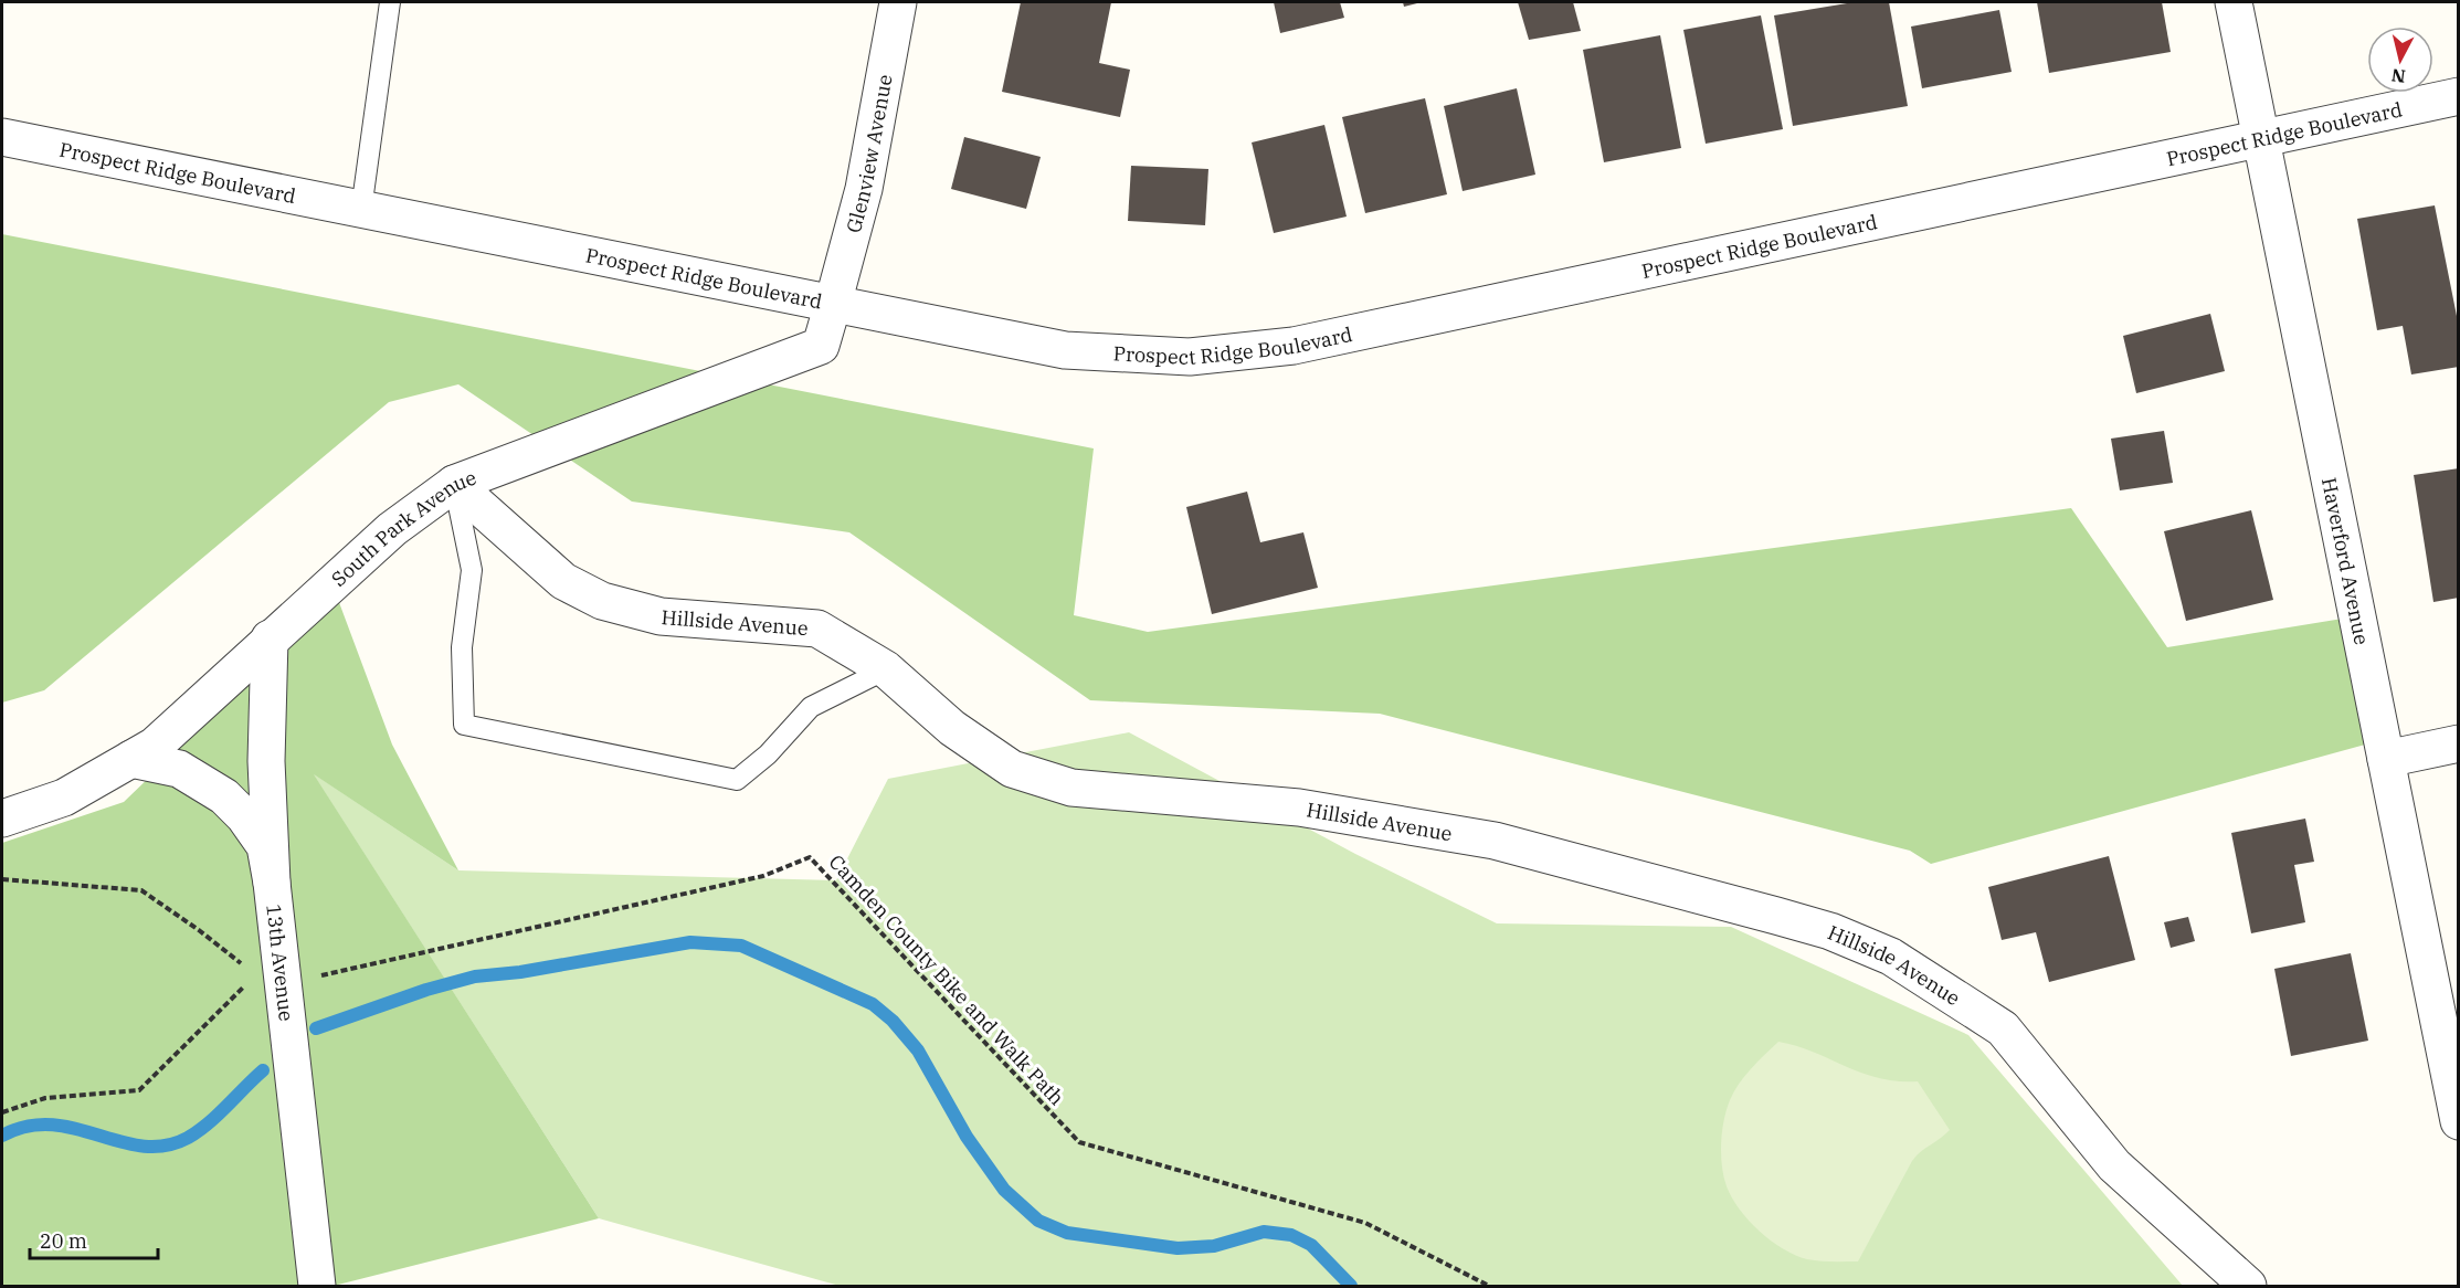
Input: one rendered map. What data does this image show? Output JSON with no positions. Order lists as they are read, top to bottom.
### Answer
{
  "streets": {
    "street": [
      "Prospect Ridge Boulevard",
      "Glenview Avenue",
      "South Park Avenue",
      "Haverford Avenue",
      "Hillside Avenue",
      "13th Avenue"
    ],
    "path": ["Camden County Bike and Walk Path"]
  },
  "crossings": [
    ["Prospect Ridge Boulevard", "Glenview Avenue"],
    ["Prospect Ridge Boulevard", "South Park Avenue"],
    ["Prospect Ridge Boulevard", "Haverford Avenue"],
    ["Glenview Avenue", "South Park Avenue"],
    ["South Park Avenue", "Hillside Avenue"],
    ["South Park Avenue", "13th Avenue"],
    ["13th Avenue", "Camden County Bike and Walk Path"]
  ],
  "scale_bar": "20 m",
  "north": "bottom"
}
